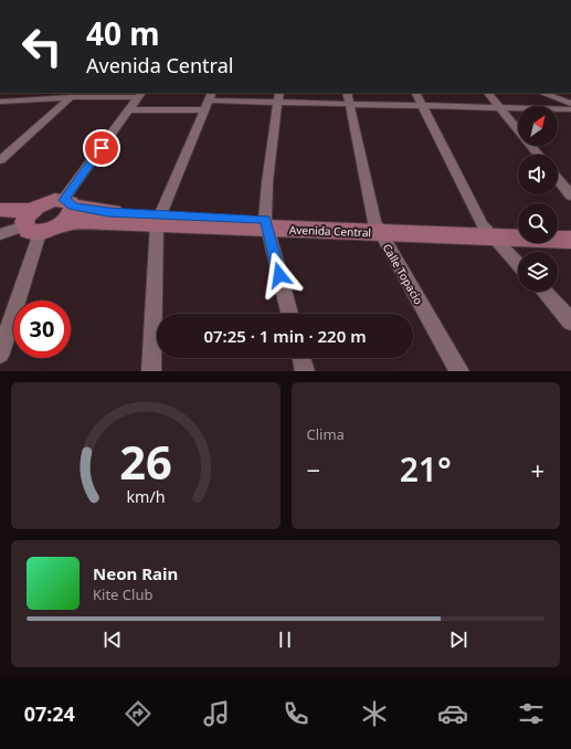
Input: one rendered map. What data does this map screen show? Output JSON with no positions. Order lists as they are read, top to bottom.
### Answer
{
  "streets": {
    "street": ["Avenida Central", "Calle Topacio"]
  },
  "crossings": [
    ["Avenida Central", "Calle Topacio"]
  ],
  "north": "top right",
  "page": {
    "turn": ["40 m", "Avenida Central"],
    "limit": "30",
    "trip": "07:25 · 1 min · 220 m",
    "tile": "Clima",
    "heat": ["−", "21°", "+"],
    "song": ["Neon Rain", "Kite Club"],
    "tabs": "07:24",
    "gauge": ["26", "km/h"]
  }
}
